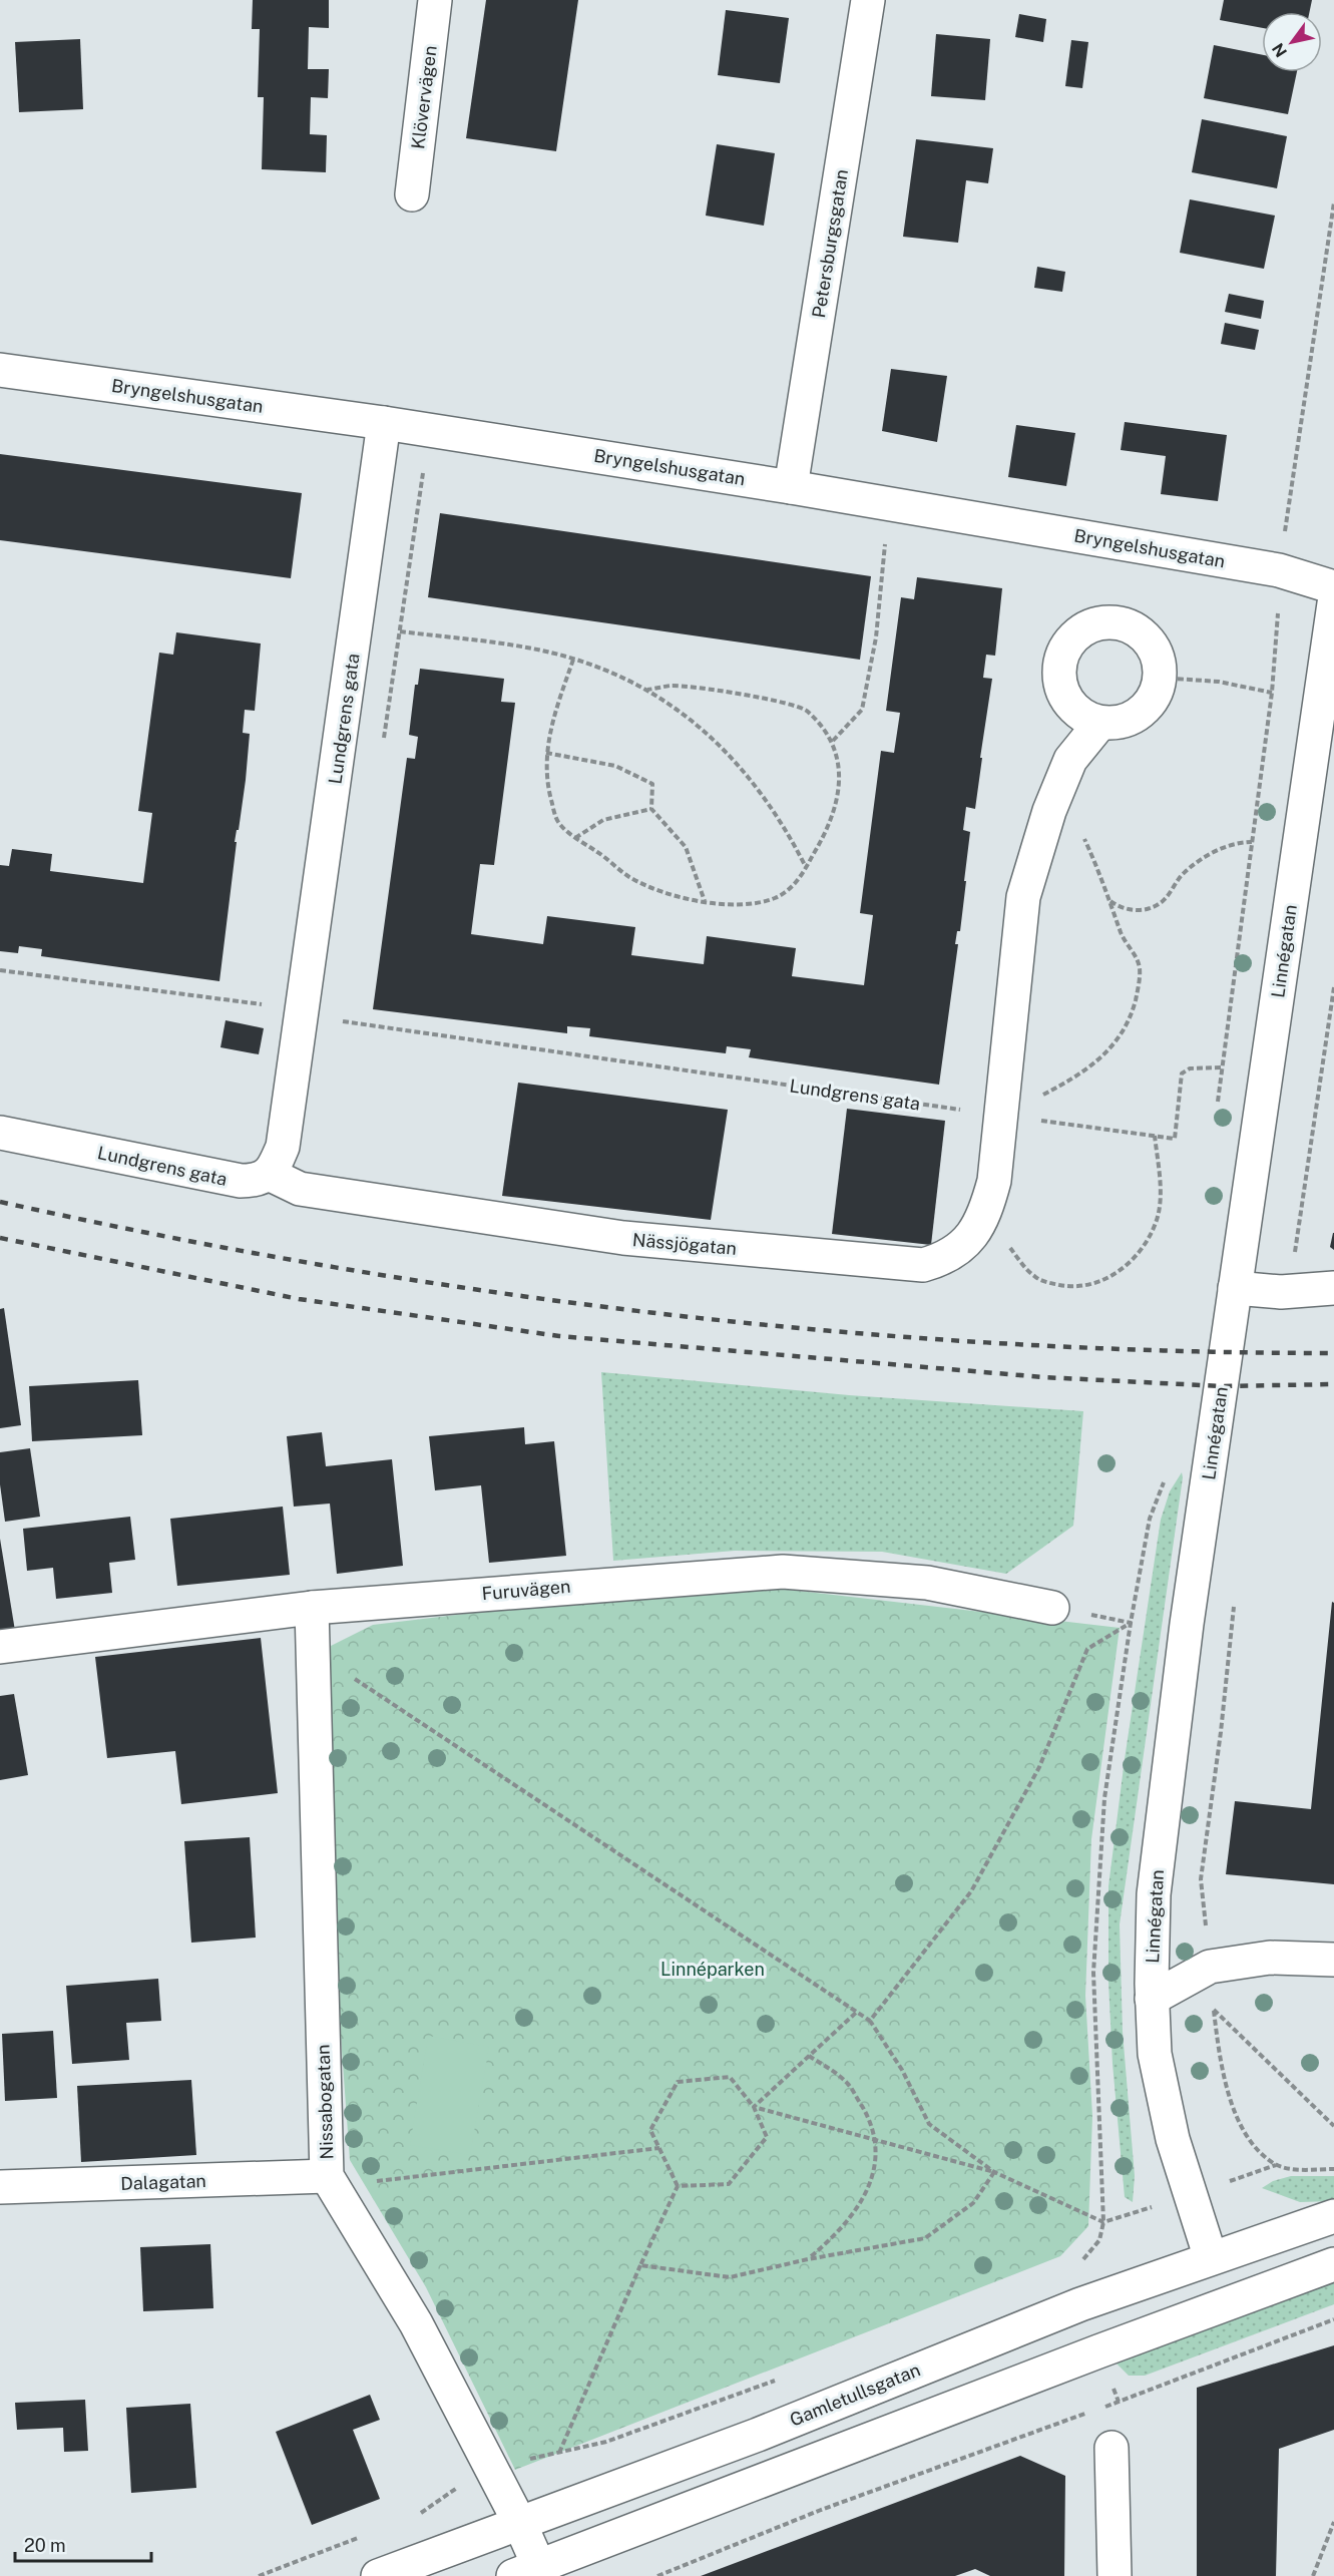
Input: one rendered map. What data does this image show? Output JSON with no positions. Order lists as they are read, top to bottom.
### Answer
{
  "streets": {
    "street": [
      "Klövervägen",
      "Petersburgsgatan",
      "Bryngelshusgatan",
      "Lundgrens gata",
      "Linnégatan",
      "Nässjögatan",
      "Furuvägen",
      "Nissabogatan",
      "Dalagatan",
      "Gamletullsgatan"
    ]
  },
  "crossings": [
    ["Petersburgsgatan", "Bryngelshusgatan"],
    ["Bryngelshusgatan", "Lundgrens gata"],
    ["Lundgrens gata", "Nässjögatan"],
    ["Linnégatan", "Gamletullsgatan"],
    ["Furuvägen", "Nissabogatan"],
    ["Nissabogatan", "Dalagatan"],
    ["Nissabogatan", "Gamletullsgatan"]
  ],
  "parks": ["Linnéparken"],
  "scale_bar": "20 m",
  "north": "bottom left"
}
